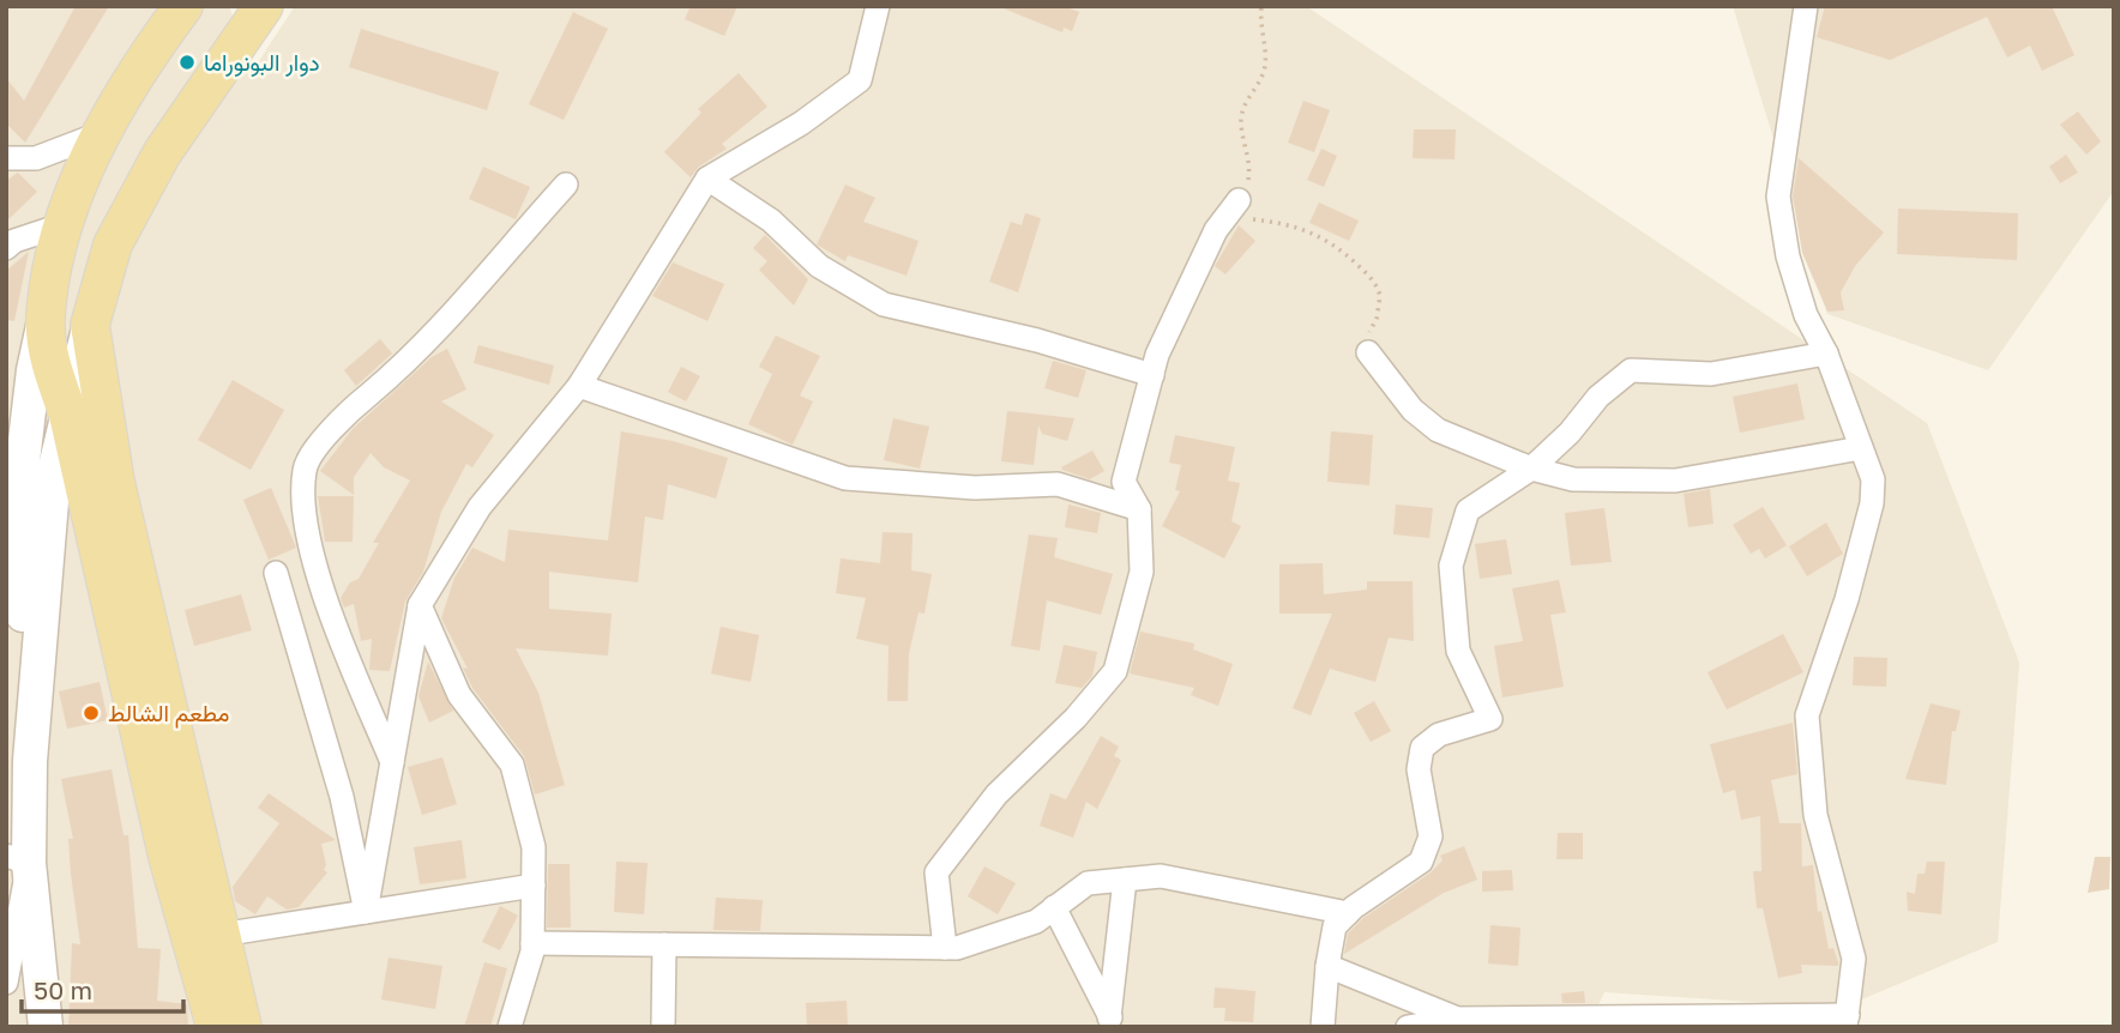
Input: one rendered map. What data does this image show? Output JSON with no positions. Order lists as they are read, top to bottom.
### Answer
{
  "places": ["دوار البونوراما", "مطعم الشالط"],
  "scale_bar": "50 m"
}
